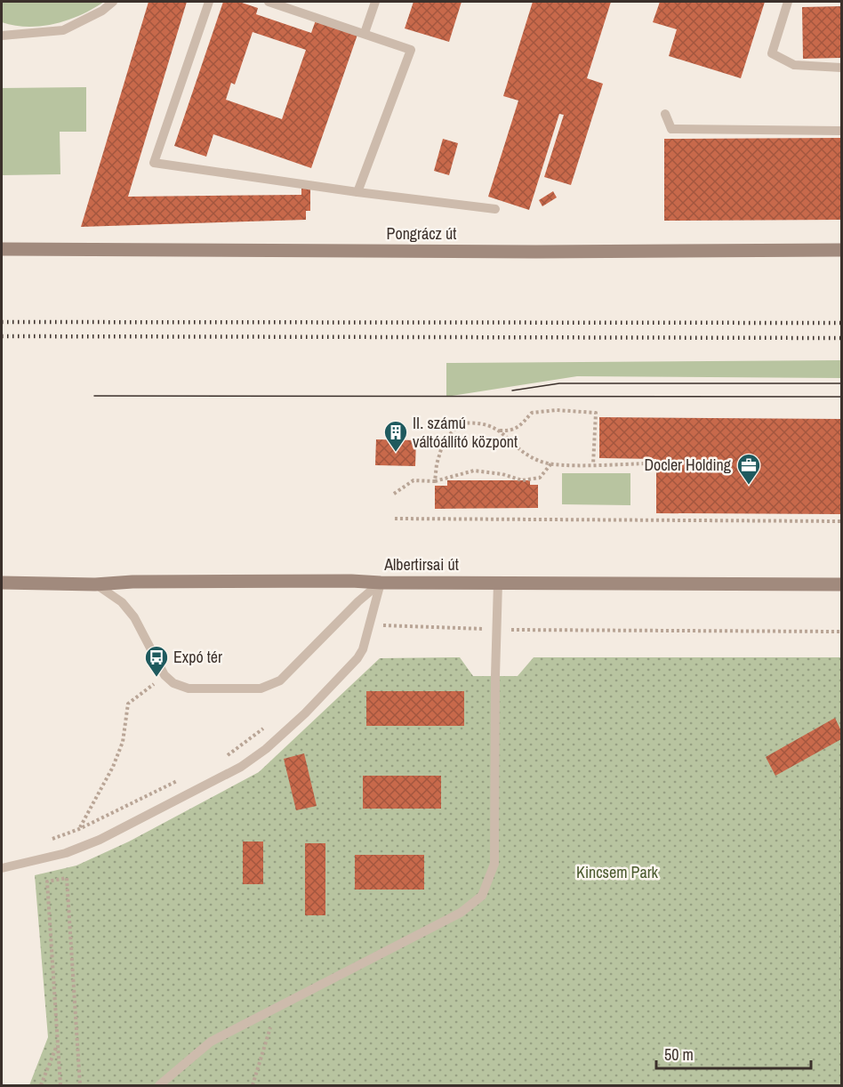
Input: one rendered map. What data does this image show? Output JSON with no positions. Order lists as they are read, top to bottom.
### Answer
{
  "streets": {
    "street": ["Pongrácz út", "Albertirsai út"]
  },
  "parks": ["Kincsem Park"],
  "places": {
    "building": ["II. számú váltóállító központ"],
    "office": ["Docler Holding"],
    "bus stop": ["Expó tér"]
  },
  "scale_bar": "50 m"
}
